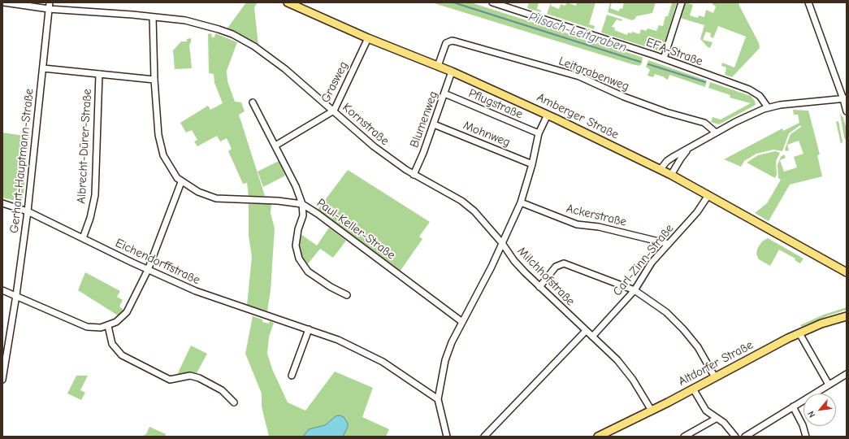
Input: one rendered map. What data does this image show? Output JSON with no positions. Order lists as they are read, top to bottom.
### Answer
{
  "streets": {
    "main road": ["Amberger Straße", "Altdorfer Straße"],
    "street": [
      "EFA-Straße",
      "Leitgrabenweg",
      "Grasweg",
      "Pflugstraße",
      "Blumenweg",
      "Kornstraße",
      "Mohnweg",
      "Albrecht-Dürer-Straße",
      "Gerhart-Hauptmann-Straße",
      "Ackerstraße",
      "Paul-Keller-Straße",
      "Carl-Zinn-Straße",
      "Eichendorffstraße",
      "Milchhofstraße"
    ]
  },
  "crossings": [
    ["Leitgrabenweg", "Amberger Straße"],
    ["Grasweg", "Amberger Straße"],
    ["Grasweg", "Kornstraße"],
    ["Pflugstraße", "Blumenweg"],
    ["Pflugstraße", "Milchhofstraße"],
    ["Amberger Straße", "Blumenweg"],
    ["Amberger Straße", "Carl-Zinn-Straße"],
    ["Amberger Straße", "Milchhofstraße"],
    ["Blumenweg", "Kornstraße"],
    ["Blumenweg", "Mohnweg"],
    ["Kornstraße", "Gerhart-Hauptmann-Straße"],
    ["Kornstraße", "Paul-Keller-Straße"],
    ["Kornstraße", "Milchhofstraße"],
    ["Mohnweg", "Milchhofstraße"],
    ["Albrecht-Dürer-Straße", "Eichendorffstraße"],
    ["Gerhart-Hauptmann-Straße", "Eichendorffstraße"],
    ["Ackerstraße", "Carl-Zinn-Straße"],
    ["Ackerstraße", "Milchhofstraße"],
    ["Carl-Zinn-Straße", "Milchhofstraße"],
    ["Milchhofstraße", "Altdorfer Straße"]
  ],
  "water": ["Pilsach-Leitgraben"],
  "north": "bottom left"
}
